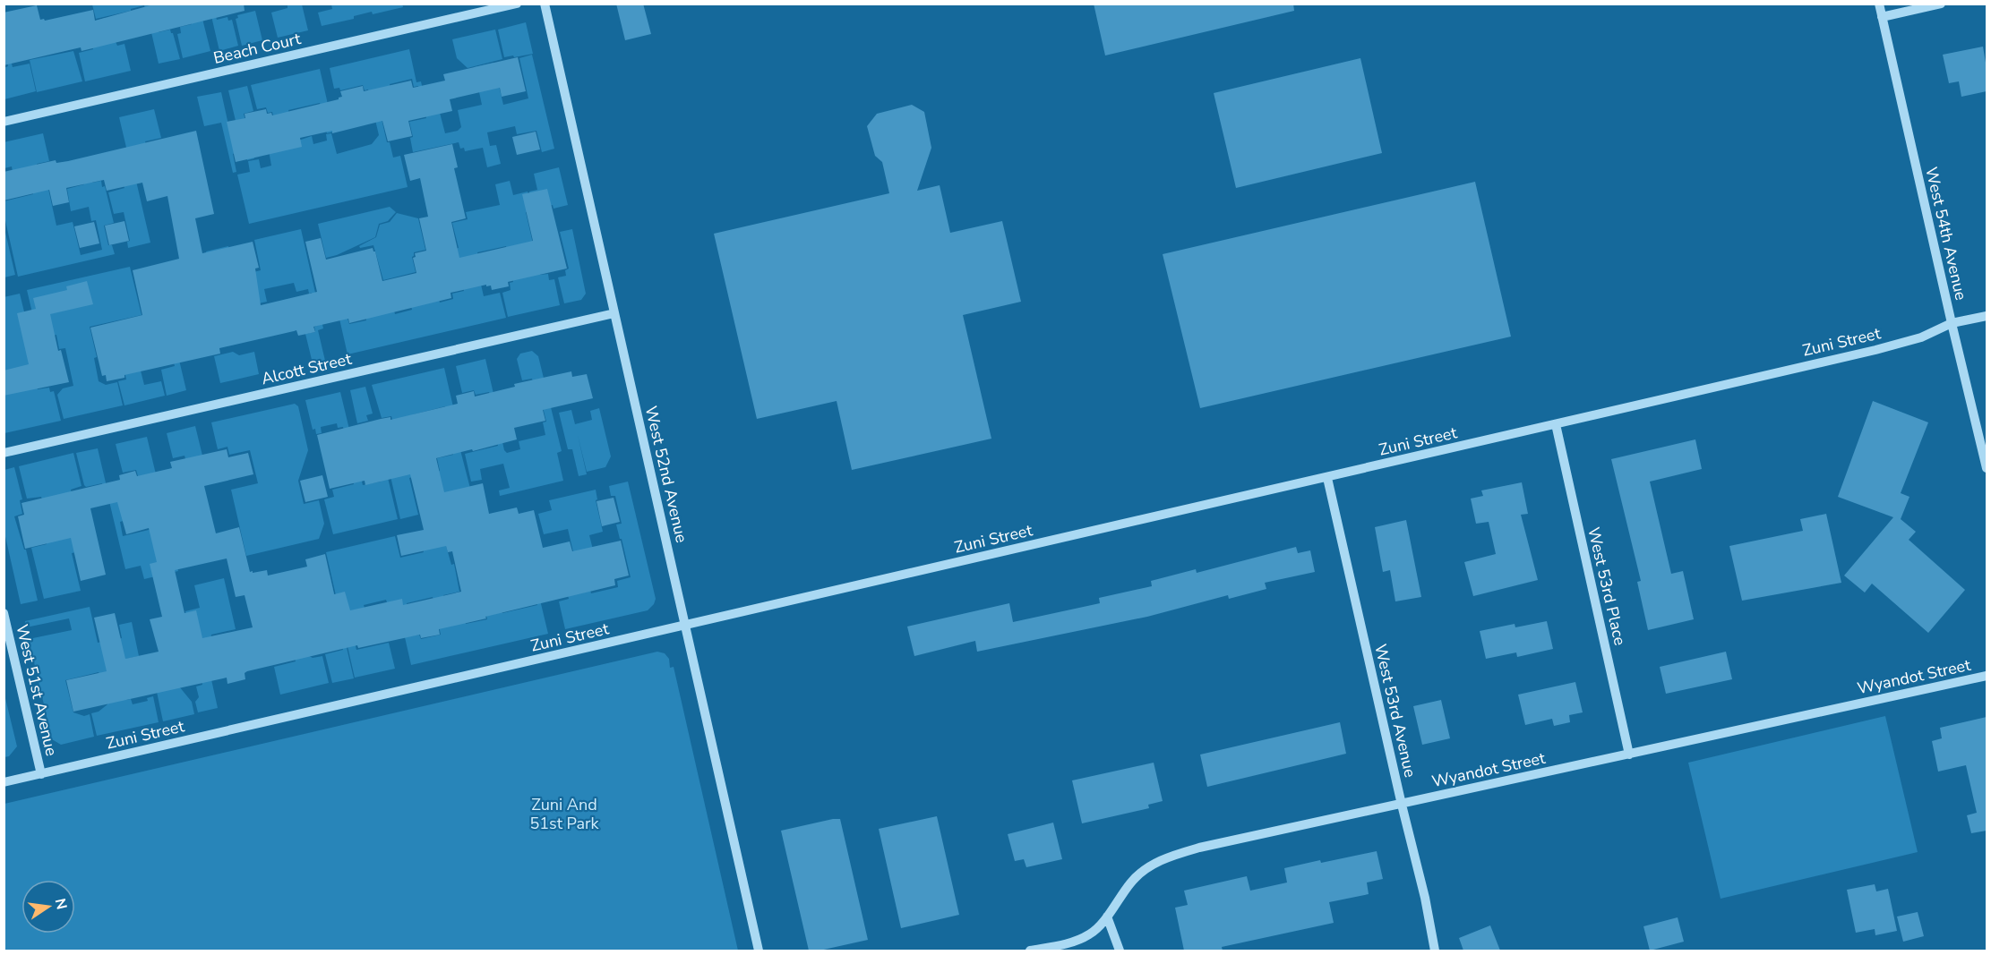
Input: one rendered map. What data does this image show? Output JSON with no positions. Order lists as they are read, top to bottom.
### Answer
{
  "streets": {
    "street": [
      "Beach Court",
      "West 54th Avenue",
      "Zuni Street",
      "Alcott Street",
      "West 52nd Avenue",
      "West 53rd Place",
      "Wyandot Street",
      "West 51st Avenue",
      "West 53rd Avenue"
    ]
  },
  "crossings": [
    ["West 54th Avenue", "Zuni Street"],
    ["Zuni Street", "West 52nd Avenue"],
    ["Zuni Street", "West 53rd Place"],
    ["Zuni Street", "West 51st Avenue"],
    ["Zuni Street", "West 53rd Avenue"],
    ["Alcott Street", "West 52nd Avenue"],
    ["West 53rd Place", "Wyandot Street"],
    ["Wyandot Street", "West 53rd Avenue"]
  ],
  "parks": ["Zuni And 51st Park"],
  "north": "right"
}
